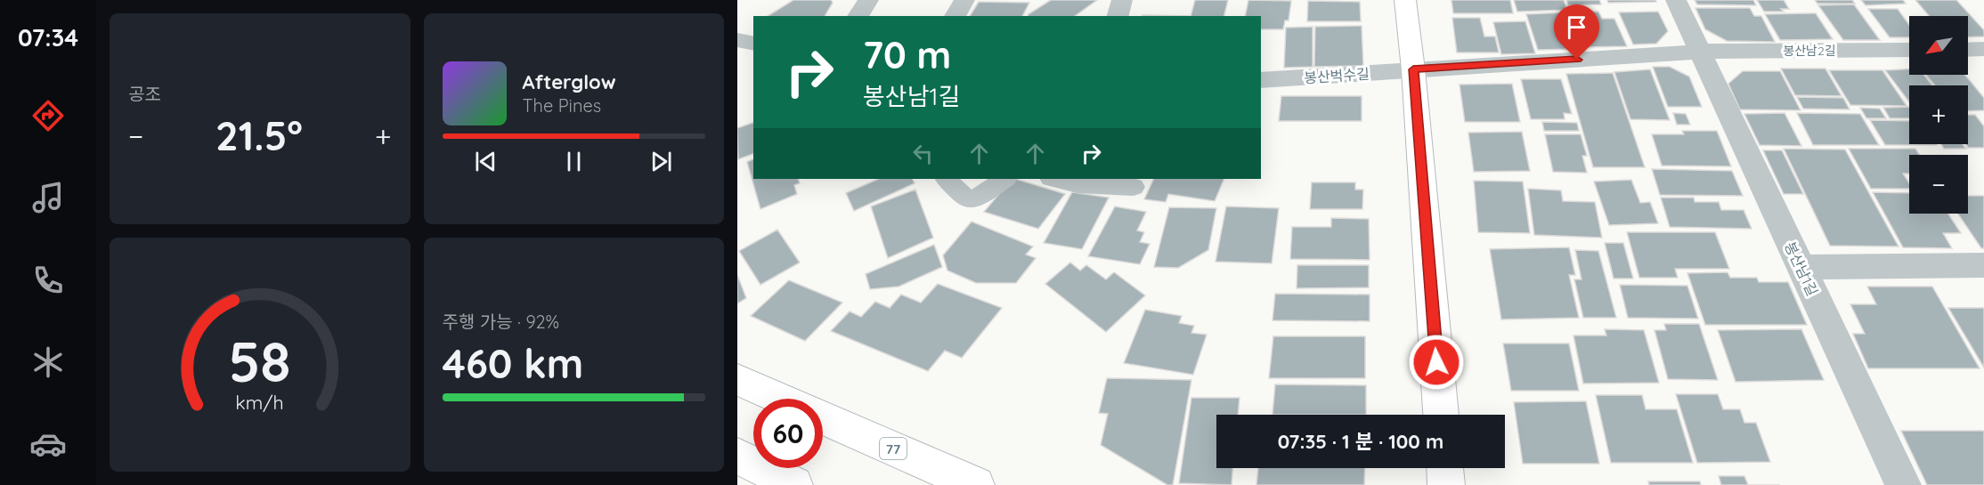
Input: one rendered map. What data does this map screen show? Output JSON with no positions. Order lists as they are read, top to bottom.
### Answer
{
  "streets": {
    "main road": ["77"],
    "street": ["봉산남2길", "봉산벅수길", "봉산남1길"]
  },
  "crossings": [
    ["봉산남2길", "봉산남1길"]
  ],
  "north": "bottom left",
  "page": {
    "tabs": "07:34",
    "tile": [
      "공조",
      ["주행 가능 · 92%", "460 km"]
    ],
    "map_buttons": ["+", "−"],
    "turn": ["70 m", "봉산남1길"],
    "song": ["Afterglow", "The Pines"],
    "heat": ["−", "21.5°", "+"],
    "limit": "60",
    "trip": "07:35 · 1 분 · 100 m",
    "gauge": ["58", "km/h"]
  }
}
